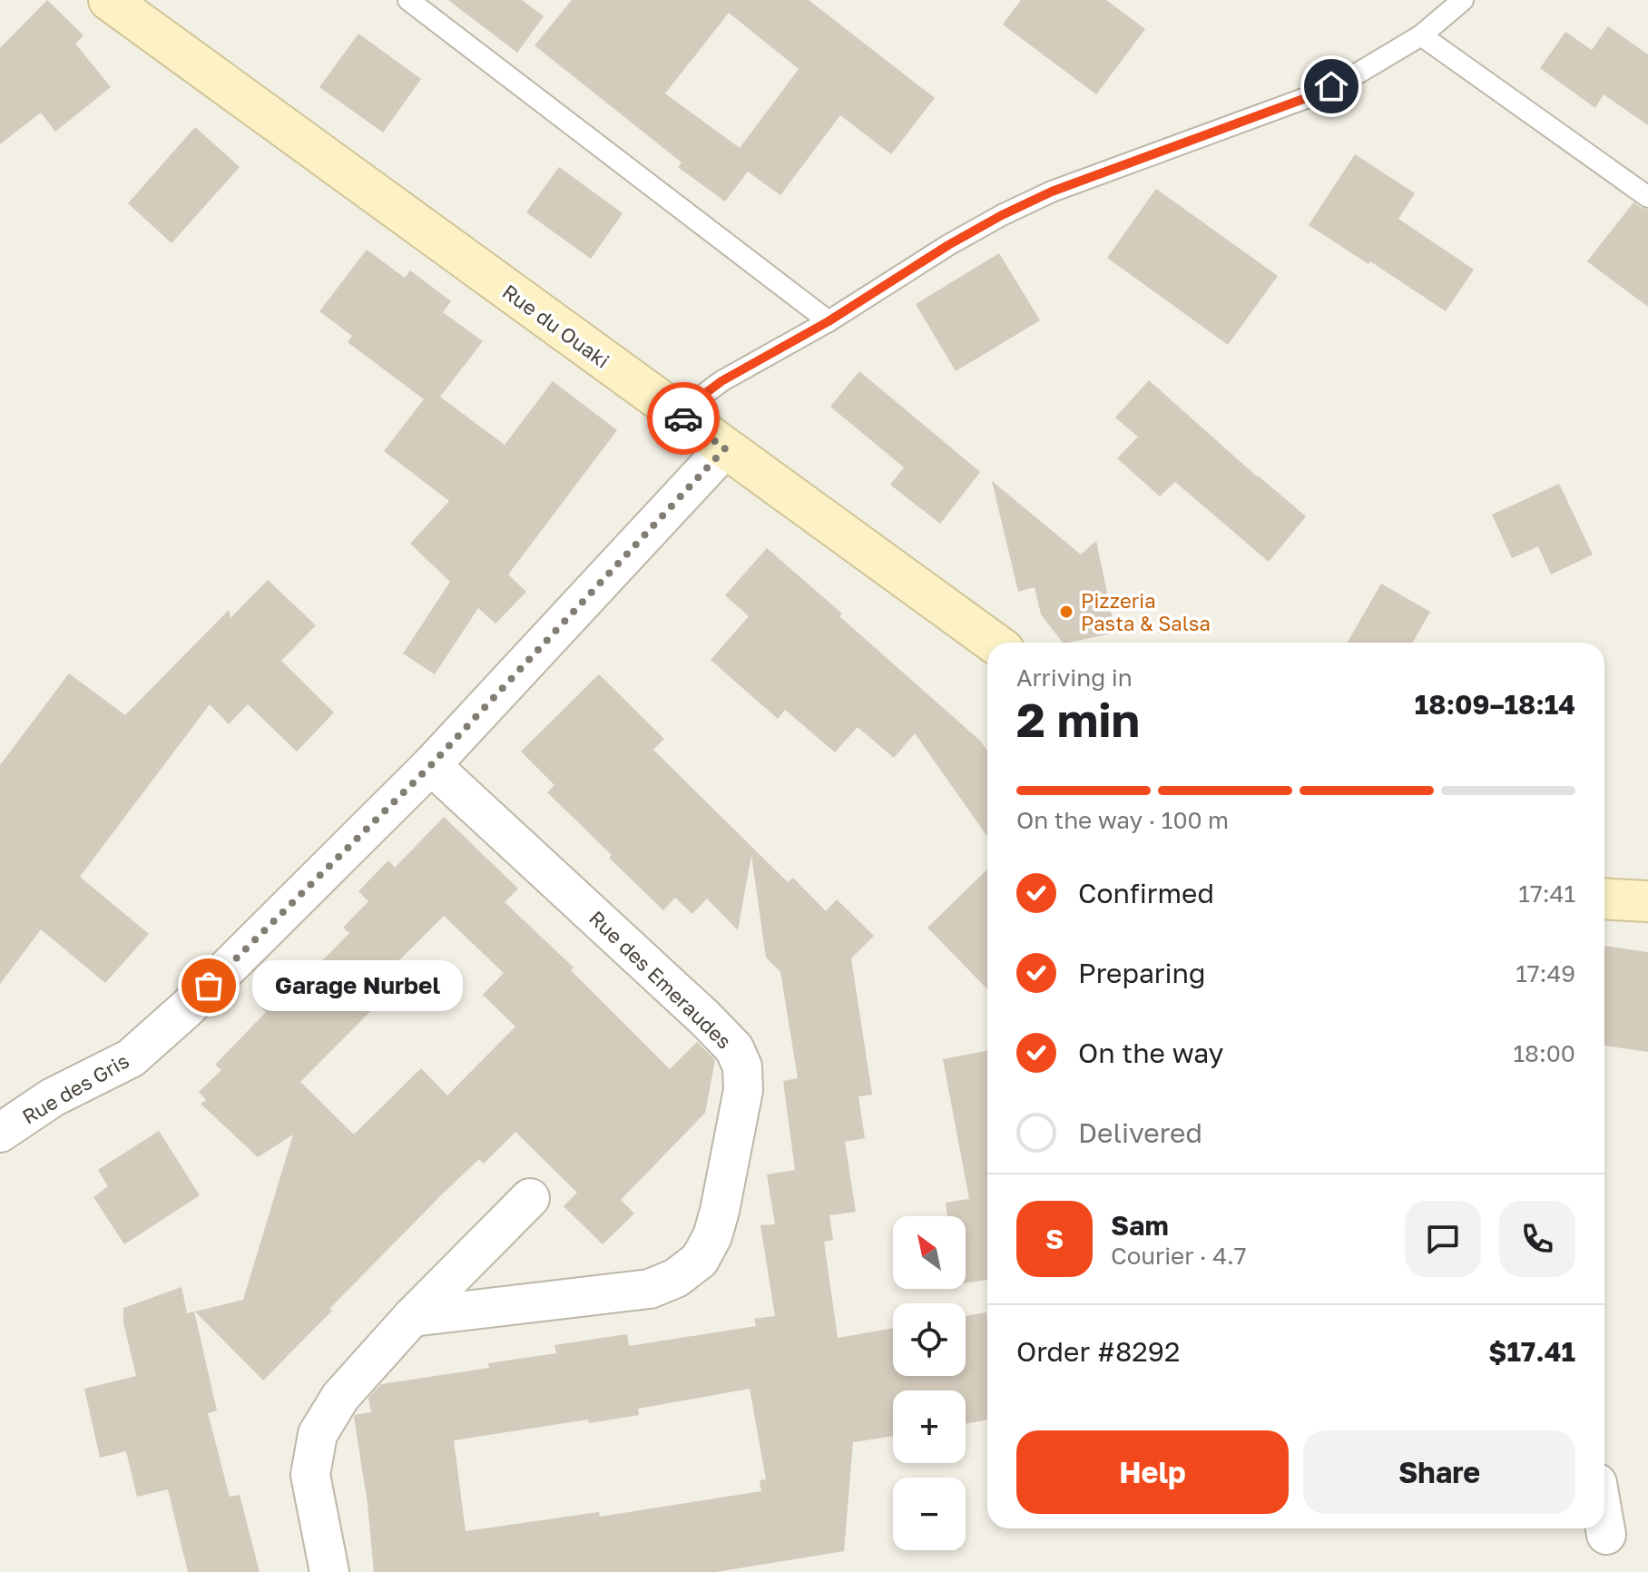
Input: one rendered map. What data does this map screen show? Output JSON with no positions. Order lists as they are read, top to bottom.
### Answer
{
  "streets": {
    "street": ["Rue du Ouaki", "Rue des Emeraudes", "Rue des Gris"]
  },
  "crossings": [
    ["Rue du Ouaki", "Rue des Gris"],
    ["Rue des Emeraudes", "Rue des Gris"]
  ],
  "places": ["Pizzeria Pasta & Salsa", "Garage Nurbel"],
  "north": "top left",
  "page": {
    "heading": ["2 min", "Arriving in", "18:09–18:14"],
    "panel": [
      "Sam",
      "Courier · 4.7",
      "Order #8292",
      "$17.41"
    ],
    "bar": "On the way · 100 m",
    "list": [
      ["Confirmed", "17:41"],
      ["Preparing", "17:49"],
      ["On the way", "18:00"],
      "Delivered"
    ],
    "bubble": "Garage Nurbel",
    "round": "S",
    "map_buttons": ["+", "−"],
    "buttons": ["Help", "Share"]
  }
}
